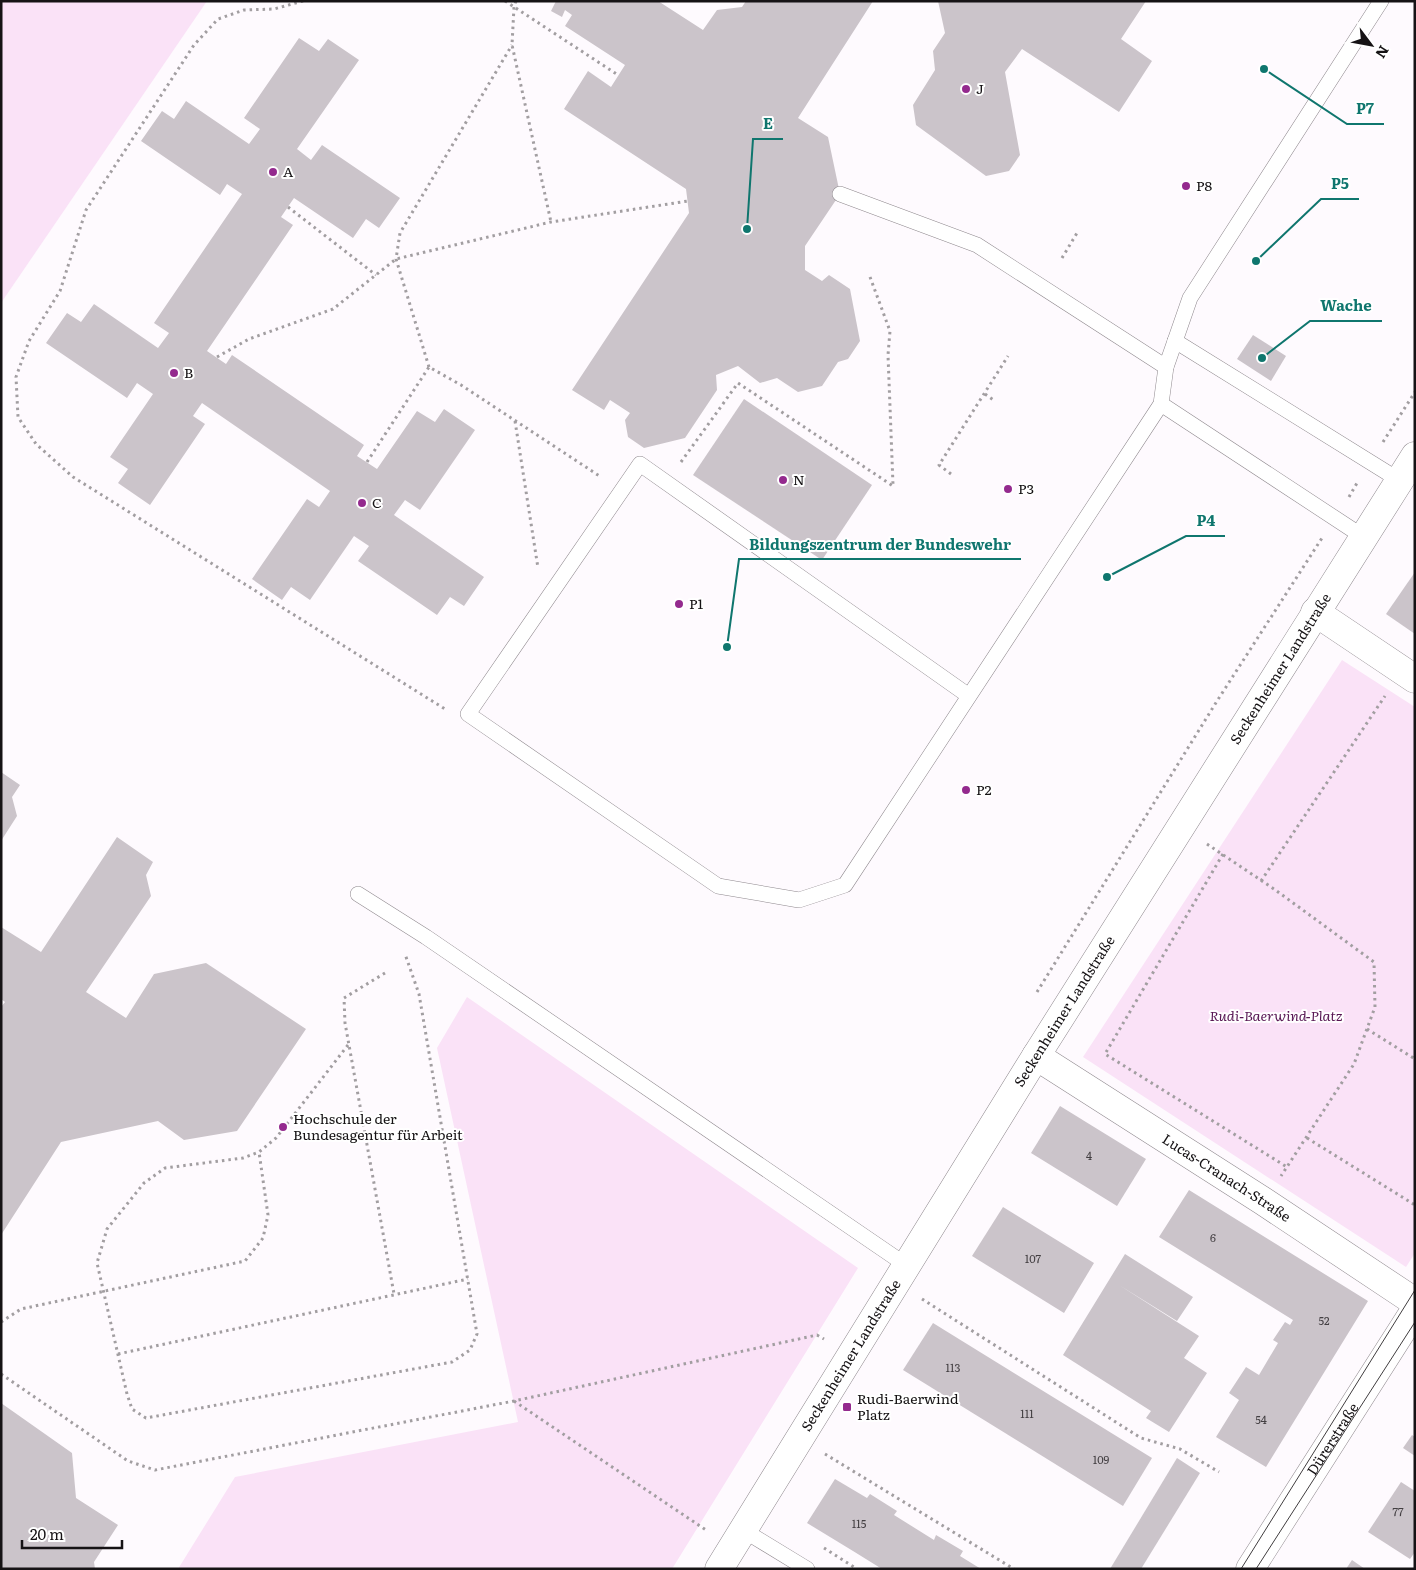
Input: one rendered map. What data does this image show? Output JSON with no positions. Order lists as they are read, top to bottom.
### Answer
{
  "streets": {
    "main road": ["Seckenheimer Landstraße", "Lucas-Cranach-Straße", "Dürerstraße"]
  },
  "crossings": [
    ["Seckenheimer Landstraße", "Lucas-Cranach-Straße"]
  ],
  "parks": ["Rudi-Baerwind-Platz"],
  "places": {
    "other": [
      "P7",
      "J",
      "A",
      "P8",
      "E",
      "P5",
      "Wache",
      "B",
      "N",
      "P3",
      "C",
      "P4",
      "P1",
      "Bildungszentrum der Bundeswehr",
      "P2",
      "Hochschule der Bundesagentur für Arbeit"
    ],
    "transit": ["Rudi-Baerwind Platz"]
  },
  "house_numbers": [
    "4",
    "6",
    "107",
    "52",
    "113",
    "111",
    "54",
    "109",
    "77",
    "115"
  ],
  "scale_bar": "20 m",
  "north": "bottom right"
}
